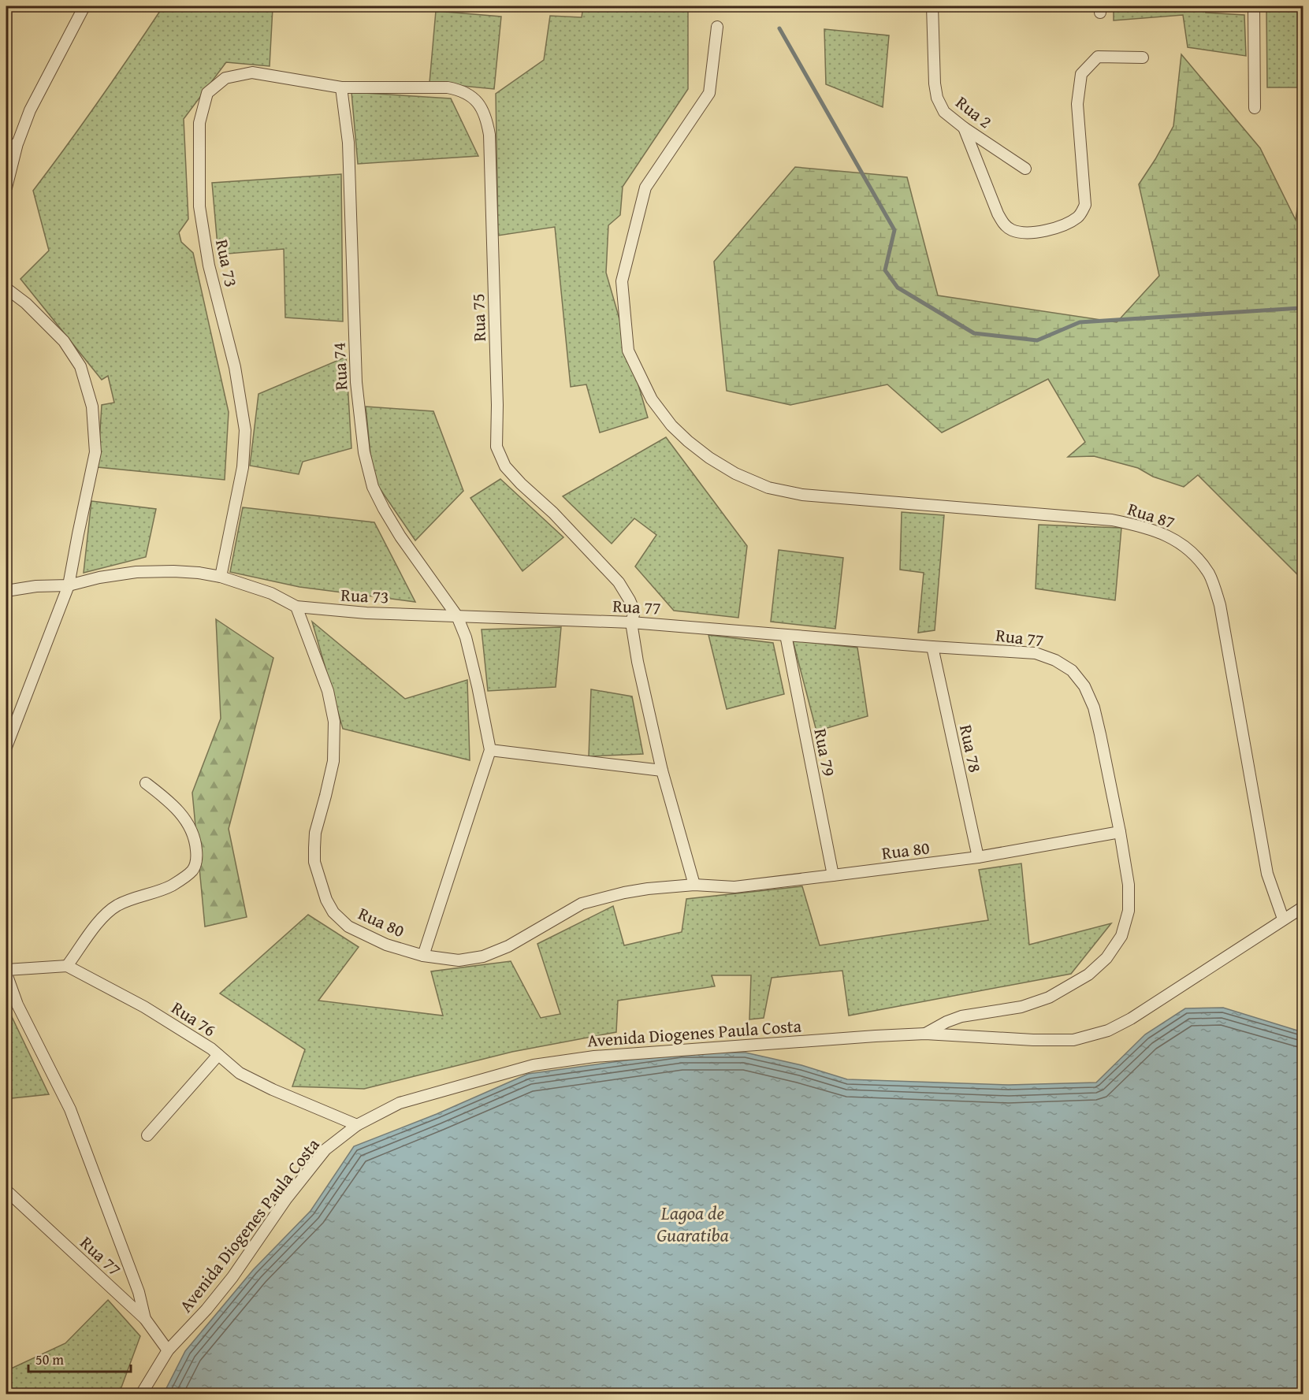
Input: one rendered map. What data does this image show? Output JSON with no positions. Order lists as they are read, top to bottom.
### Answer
{
  "streets": {
    "street": [
      "Rua 2",
      "Rua 73",
      "Rua 75",
      "Rua 74",
      "Rua 87",
      "Rua 77",
      "Rua 78",
      "Rua 79",
      "Rua 80",
      "Rua 76",
      "Avenida Diogenes Paula Costa"
    ]
  },
  "crossings": [
    ["Rua 73", "Rua 75"],
    ["Rua 73", "Rua 74"],
    ["Rua 73", "Rua 77"],
    ["Rua 73", "Rua 80"],
    ["Rua 75", "Rua 74"],
    ["Rua 75", "Rua 77"],
    ["Rua 74", "Rua 77"],
    ["Rua 87", "Avenida Diogenes Paula Costa"],
    ["Rua 77", "Rua 78"],
    ["Rua 77", "Rua 79"],
    ["Rua 77", "Rua 80"],
    ["Rua 77", "Avenida Diogenes Paula Costa"],
    ["Rua 78", "Rua 80"],
    ["Rua 79", "Rua 80"],
    ["Rua 76", "Avenida Diogenes Paula Costa"]
  ],
  "water": ["Lagoa de Guaratiba"],
  "scale_bar": "50 m"
}
